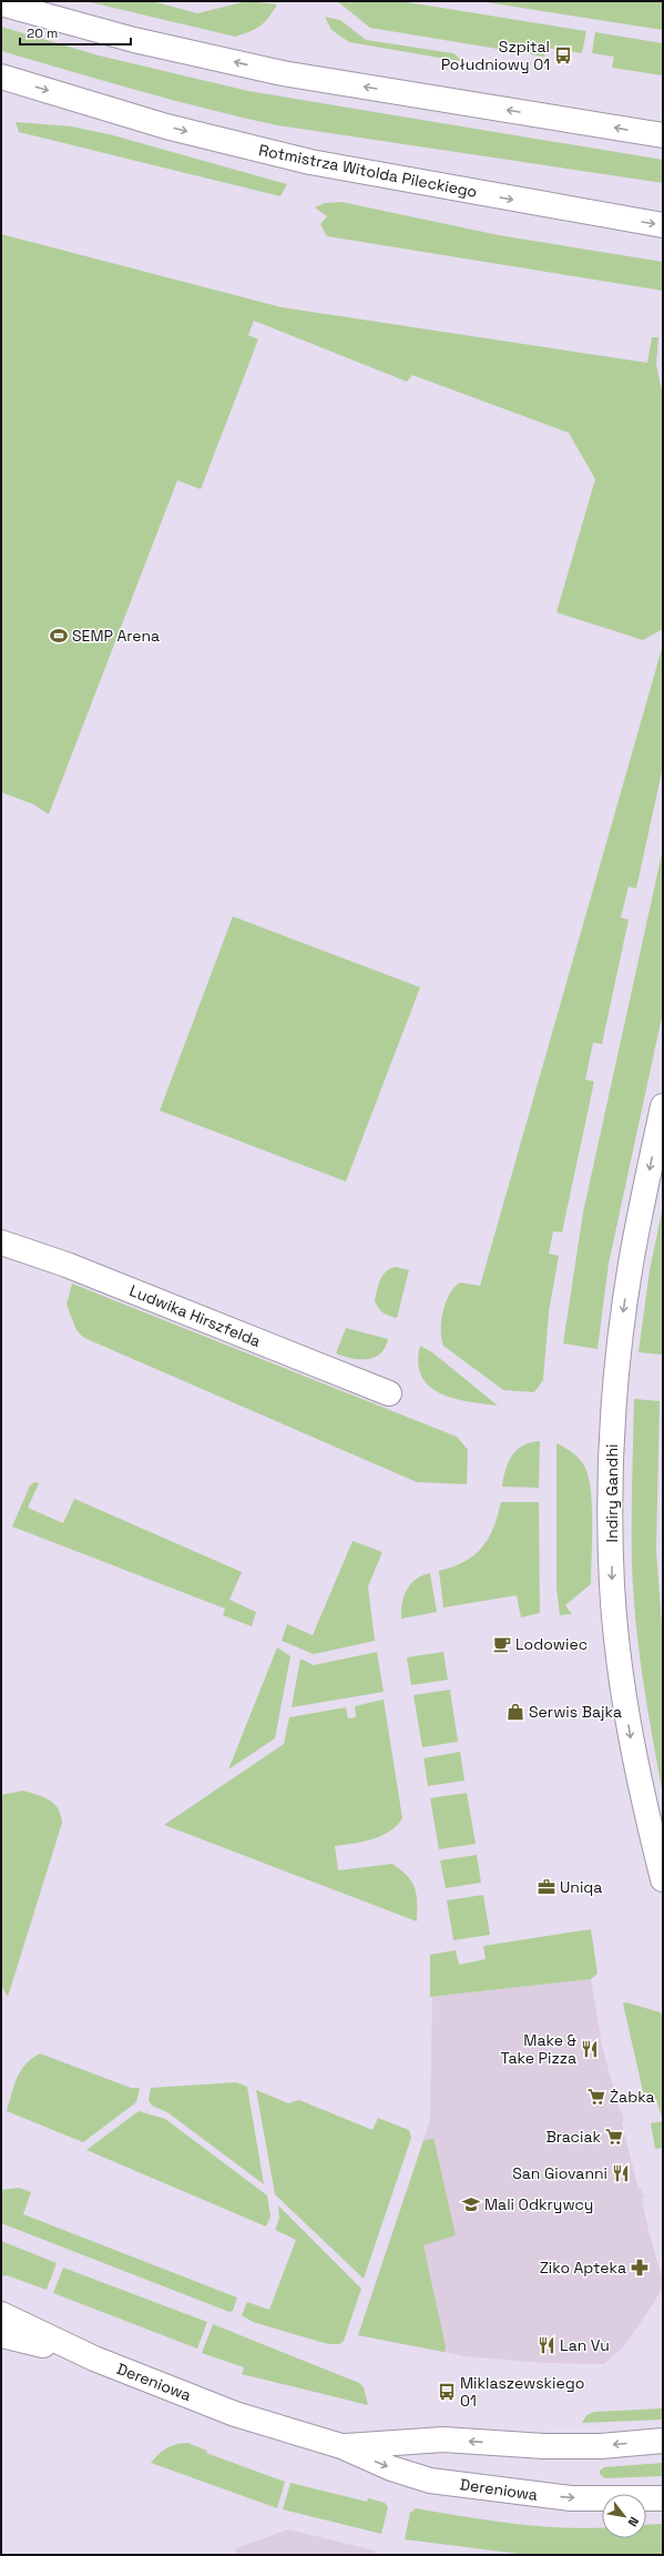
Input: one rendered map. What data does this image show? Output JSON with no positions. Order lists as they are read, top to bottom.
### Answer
{
  "streets": {
    "street": [
      "Rotmistrza Witolda Pileckiego",
      "Ludwika Hirszfelda",
      "Indiry Gandhi",
      "Dereniowa"
    ]
  },
  "one_way": ["Indiry Gandhi"],
  "places": {
    "bus stop": ["Szpital Południowy 01", "Miklaszewskiego 01"],
    "sports": ["SEMP Arena"],
    "cafe": ["Lodowiec"],
    "shop": ["Serwis Bajka"],
    "office": ["Uniqa"],
    "restaurant": ["Make & Take Pizza", "San Giovanni", "Lan Vu"],
    "supermarket": ["Żabka", "Braciak"],
    "school or university": ["Mali Odkrywcy"],
    "pharmacy": ["Ziko Apteka"]
  },
  "scale_bar": "20 m",
  "north": "bottom right"
}
